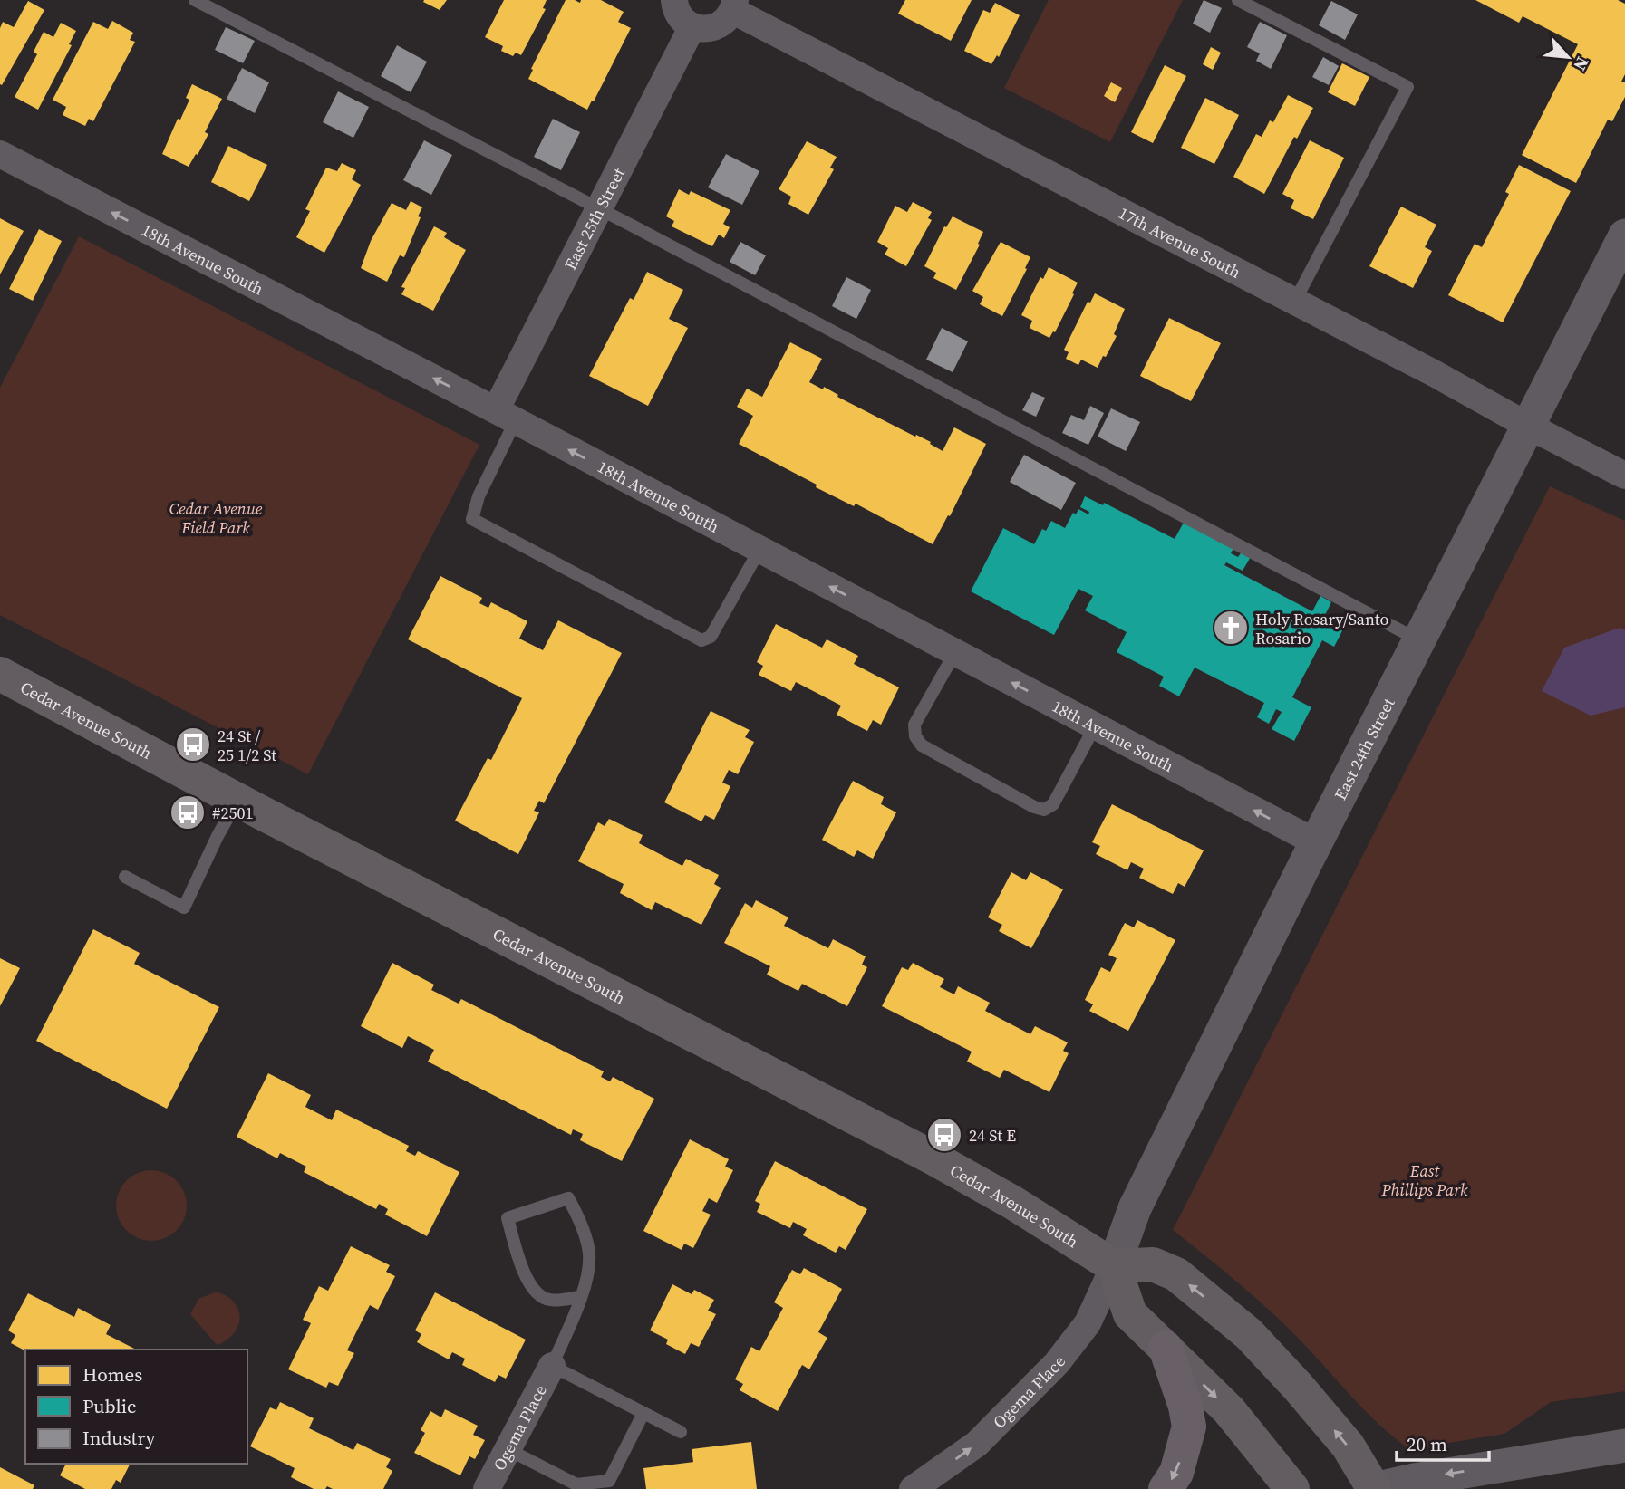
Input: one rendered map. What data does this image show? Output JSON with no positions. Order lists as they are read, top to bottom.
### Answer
{
  "streets": {
    "main road": ["Cedar Avenue South"],
    "street": [
      "East 25th Street",
      "17th Avenue South",
      "18th Avenue South",
      "East 24th Street",
      "Ogema Place"
    ]
  },
  "crossings": [
    ["East 25th Street", "18th Avenue South"],
    ["17th Avenue South", "East 24th Street"],
    ["18th Avenue South", "East 24th Street"],
    ["Cedar Avenue South", "East 24th Street"],
    ["Cedar Avenue South", "Ogema Place"],
    ["East 24th Street", "Ogema Place"]
  ],
  "one_way": ["18th Avenue South", "Ogema Place"],
  "parks": ["Cedar Avenue Field Park", "East Phillips Park"],
  "places": {
    "church": ["Holy Rosary/Santo Rosario"],
    "bus stop": ["24 St / 25 1/2 St", "#2501", "24 St E"]
  },
  "legend": ["Homes", "Public", "Industry"],
  "scale_bar": "20 m",
  "north": "bottom right"
}
